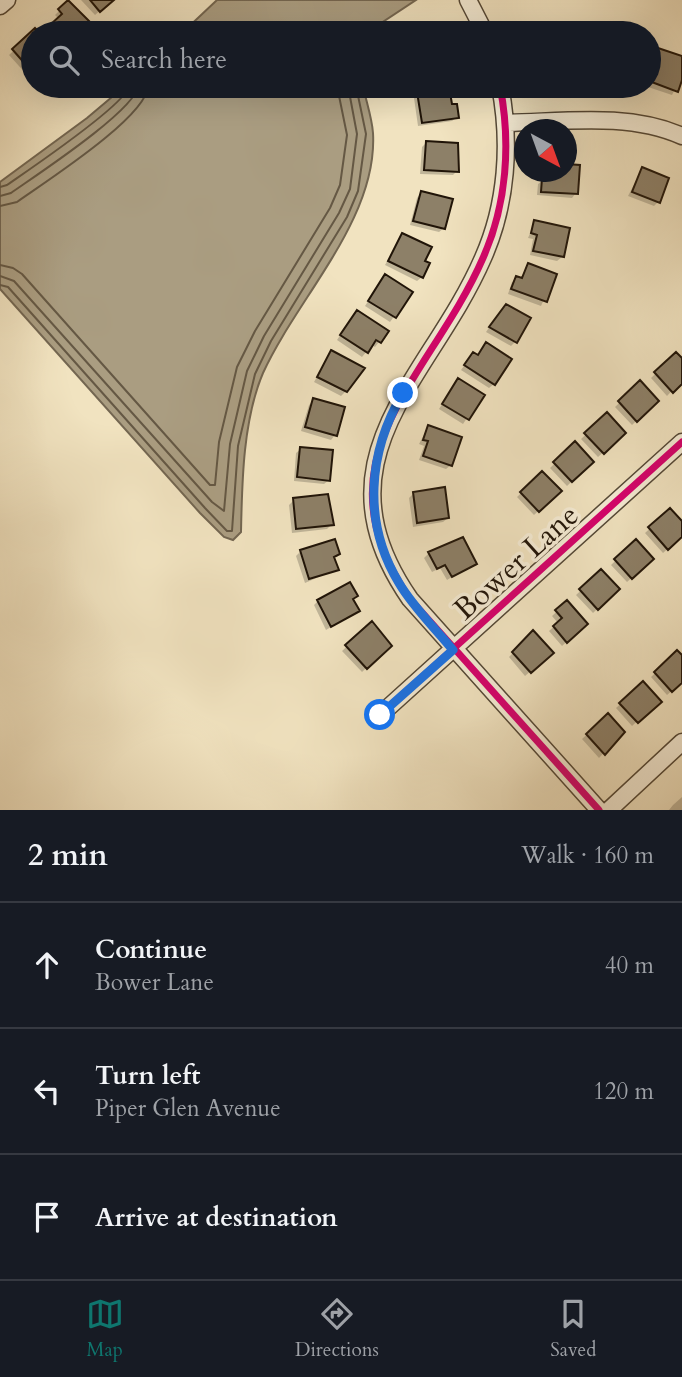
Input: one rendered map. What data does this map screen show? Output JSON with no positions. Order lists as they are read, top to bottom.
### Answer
{
  "streets": {
    "street": ["Bower Lane"]
  },
  "north": "bottom right",
  "page": {
    "search": "Search here",
    "heading": ["2 min", "Walk · 160 m"],
    "list": [
      ["Continue", "Bower Lane", "40 m"],
      ["Turn left", "Piper Glen Avenue", "120 m"],
      "Arrive at destination"
    ],
    "nav": ["Map", "Directions", "Saved"]
  }
}
